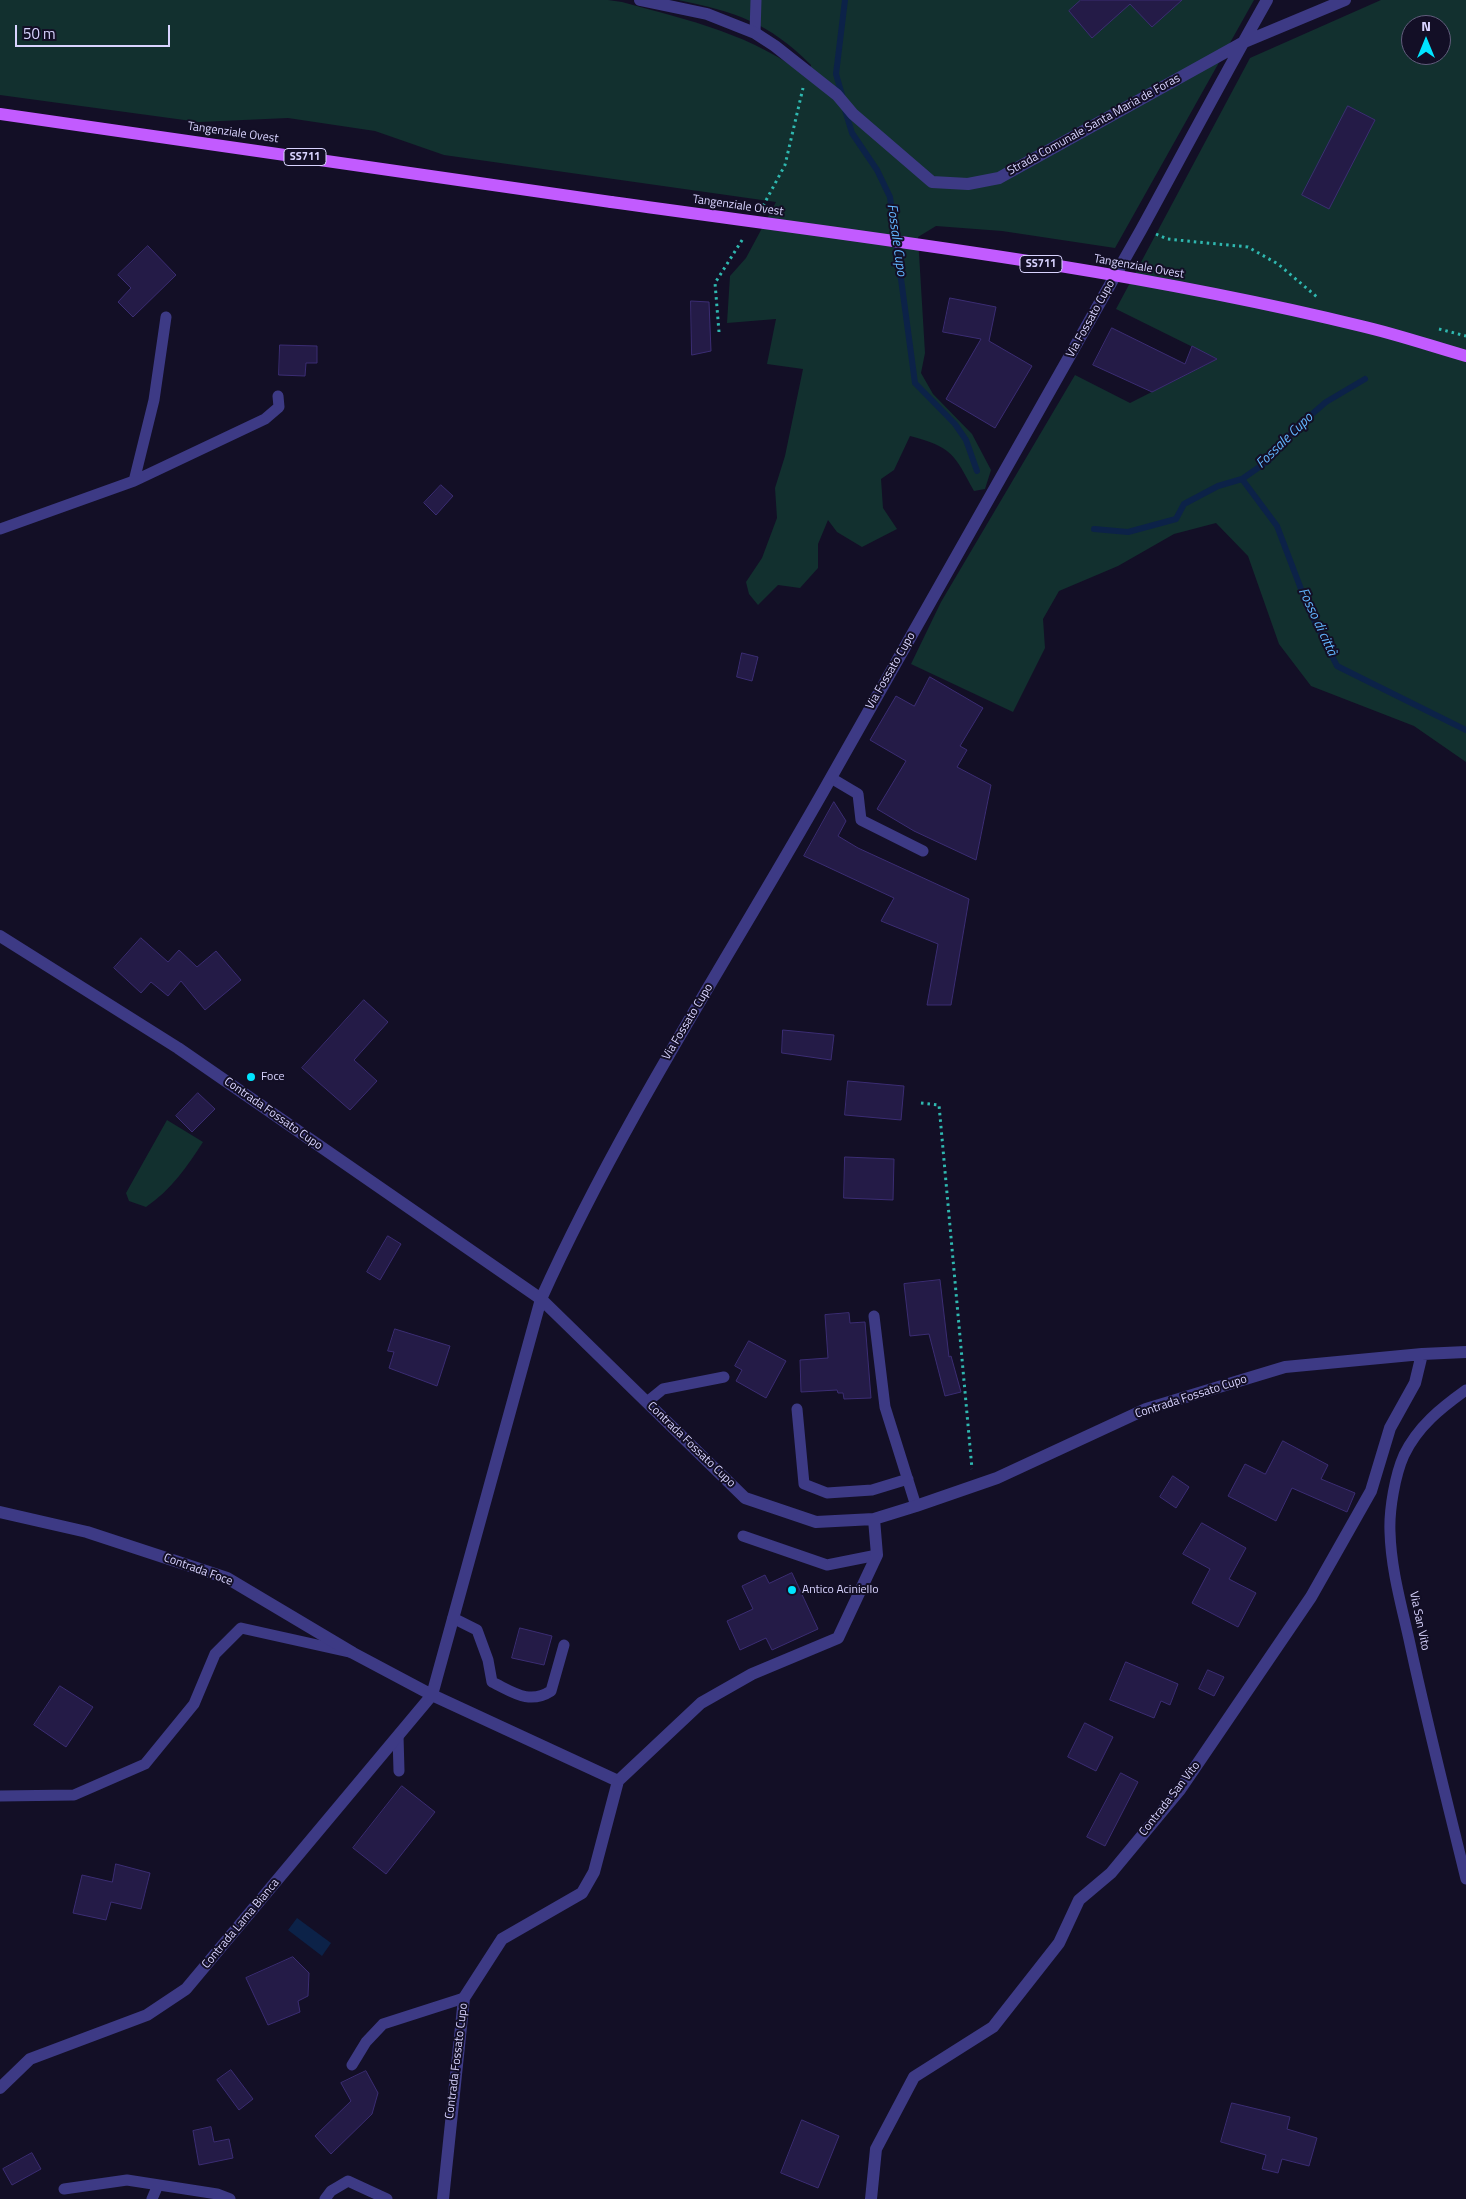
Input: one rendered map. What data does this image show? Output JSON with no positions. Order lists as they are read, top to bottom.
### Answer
{
  "streets": {
    "main road": ["Tangenziale Ovest", "SS711"],
    "street": [
      "Strada Comunale Santa Maria de Foras",
      "Via Fossato Cupo",
      "Contrada Fossato Cupo",
      "Contrada Foce",
      "Contrada San Vito",
      "Contrada Lama Bianca"
    ],
    "lane": ["Via San Vito"]
  },
  "crossings": [
    ["Strada Comunale Santa Maria de Foras", "Via Fossato Cupo"],
    ["Via Fossato Cupo", "Contrada Fossato Cupo"],
    ["Contrada Fossato Cupo", "Contrada Foce"],
    ["Contrada Fossato Cupo", "Contrada San Vito"],
    ["Contrada Foce", "Contrada Lama Bianca"]
  ],
  "water": ["Fossale Cupo", "Fosso di città"],
  "places": ["Foce", "Antico Aciniello"],
  "scale_bar": "50 m",
  "north": "top"
}
